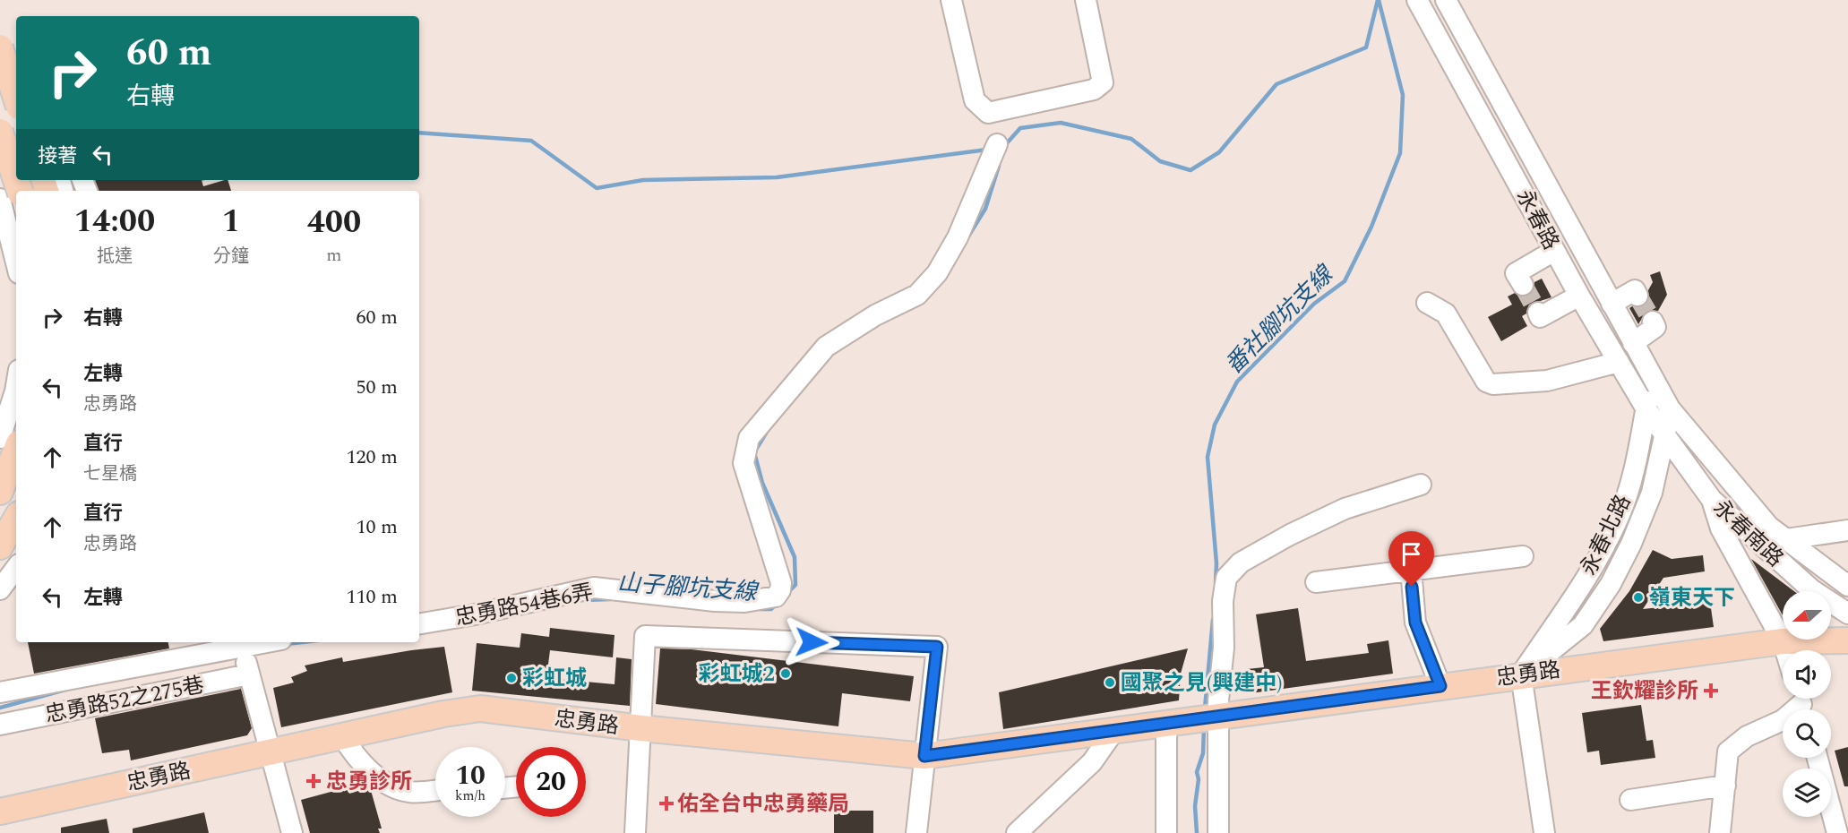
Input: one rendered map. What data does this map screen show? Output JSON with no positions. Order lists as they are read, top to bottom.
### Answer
{
  "streets": {
    "main road": ["忠勇路"],
    "street": [
      "永春路",
      "永春南路",
      "永春北路",
      "忠勇路54巷6弄",
      "忠勇路52之275巷"
    ]
  },
  "crossings": [
    ["永春路", "永春南路"],
    ["永春路", "永春北路"],
    ["永春南路", "永春北路"],
    ["永春北路", "忠勇路"]
  ],
  "water": ["番社腳坑支線", "山子腳坑支線"],
  "places": {
    "other": [
      "嶺東天下",
      "彩虹城2",
      "彩虹城",
      "國聚之見(興建中)"
    ],
    "health": ["王欽耀診所", "忠勇診所", "佑全台中忠勇藥局"]
  },
  "north": "left",
  "page": {
    "turn": ["60 m", "右轉"],
    "then": "接著",
    "eta": [
      "14:00",
      "抵達",
      "1",
      "分鐘",
      "400",
      "m"
    ],
    "list": [
      {
        "name": "右轉",
        "value": "60 m"
      },
      {
        "name": "左轉",
        "note": "忠勇路",
        "value": "50 m"
      },
      {
        "name": "直行",
        "note": "七星橋",
        "value": "120 m"
      },
      {
        "name": "直行",
        "note": "忠勇路",
        "value": "10 m"
      },
      {
        "name": "左轉",
        "value": "110 m"
      }
    ],
    "speed": "10 km/h",
    "limit": "20"
  }
}
